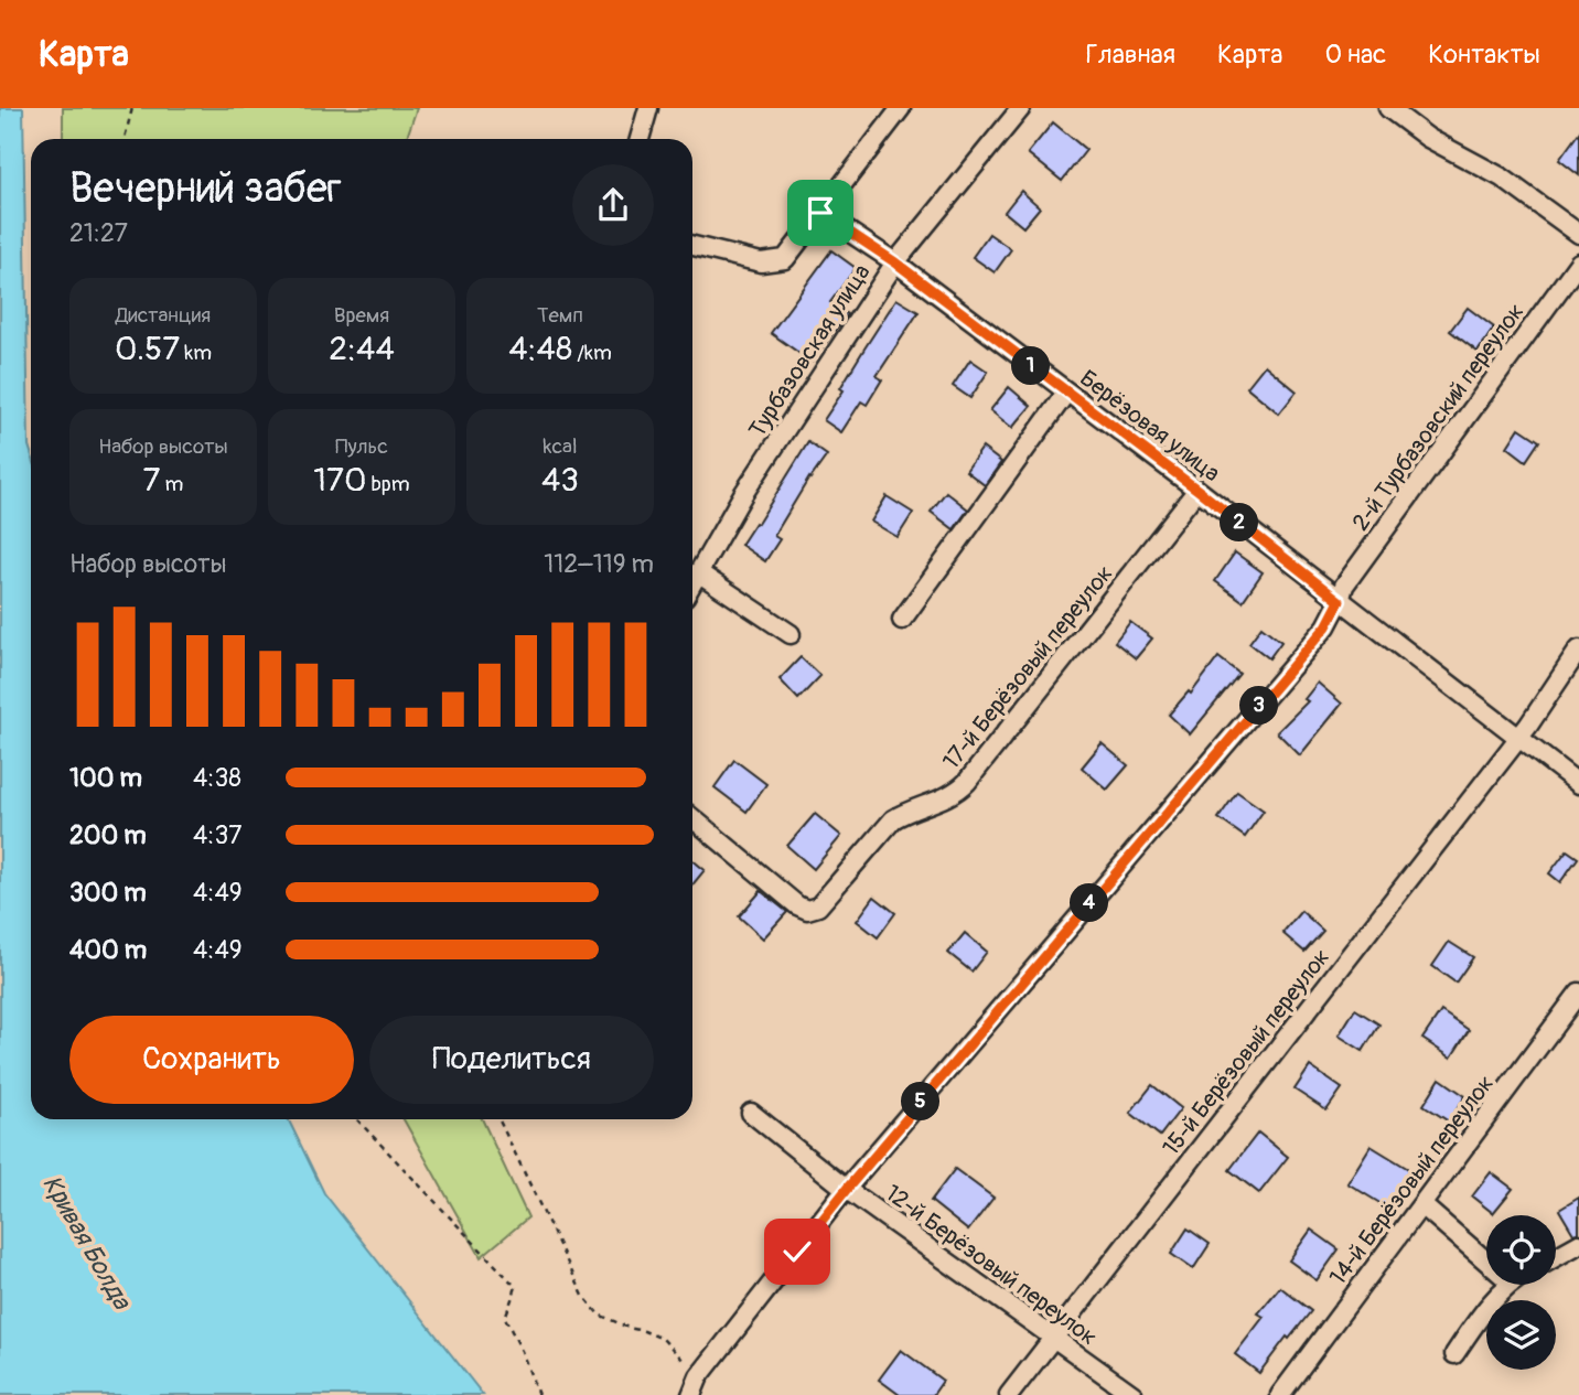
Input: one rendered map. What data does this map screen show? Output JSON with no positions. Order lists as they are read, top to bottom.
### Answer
{
  "streets": {
    "street": [
      "Турбазовская улица",
      "2-й Турбазовский переулок",
      "Берёзовая улица",
      "17-й Берёзовый переулок",
      "15-й Берёзовый переулок",
      "14-й Берёзовый переулок",
      "12-й Берёзовый переулок"
    ]
  },
  "crossings": [
    ["Турбазовская улица", "Берёзовая улица"],
    ["2-й Турбазовский переулок", "Берёзовая улица"],
    ["2-й Турбазовский переулок", "12-й Берёзовый переулок"],
    ["Берёзовая улица", "17-й Берёзовый переулок"],
    ["Берёзовая улица", "15-й Берёзовый переулок"],
    ["15-й Берёзовый переулок", "12-й Берёзовый переулок"]
  ],
  "water": ["Кривая Болда"],
  "page": {
    "header": "Карта",
    "nav": [
      "Главная",
      "Карта",
      "О нас",
      "Контакты"
    ],
    "heading": ["Вечерний забег", "21:27"],
    "stats": [
      ["Дистанция", "0.57 km"],
      ["Время", "2:44"],
      ["Темп", "4:48 /km"],
      ["Набор высоты", "7 m"],
      ["Пульс", "170 bpm"],
      ["kcal", "43"]
    ],
    "pins": [
      "1",
      "2",
      "3",
      "4",
      "5"
    ],
    "chart": ["Набор высоты", "112–119 m"],
    "list": [
      {
        "name": "100 m",
        "note": "4:38"
      },
      {
        "name": "200 m",
        "note": "4:37"
      },
      {
        "name": "300 m",
        "note": "4:49"
      },
      {
        "name": "400 m",
        "note": "4:49"
      }
    ],
    "buttons": ["Сохранить", "Поделиться"]
  }
}
